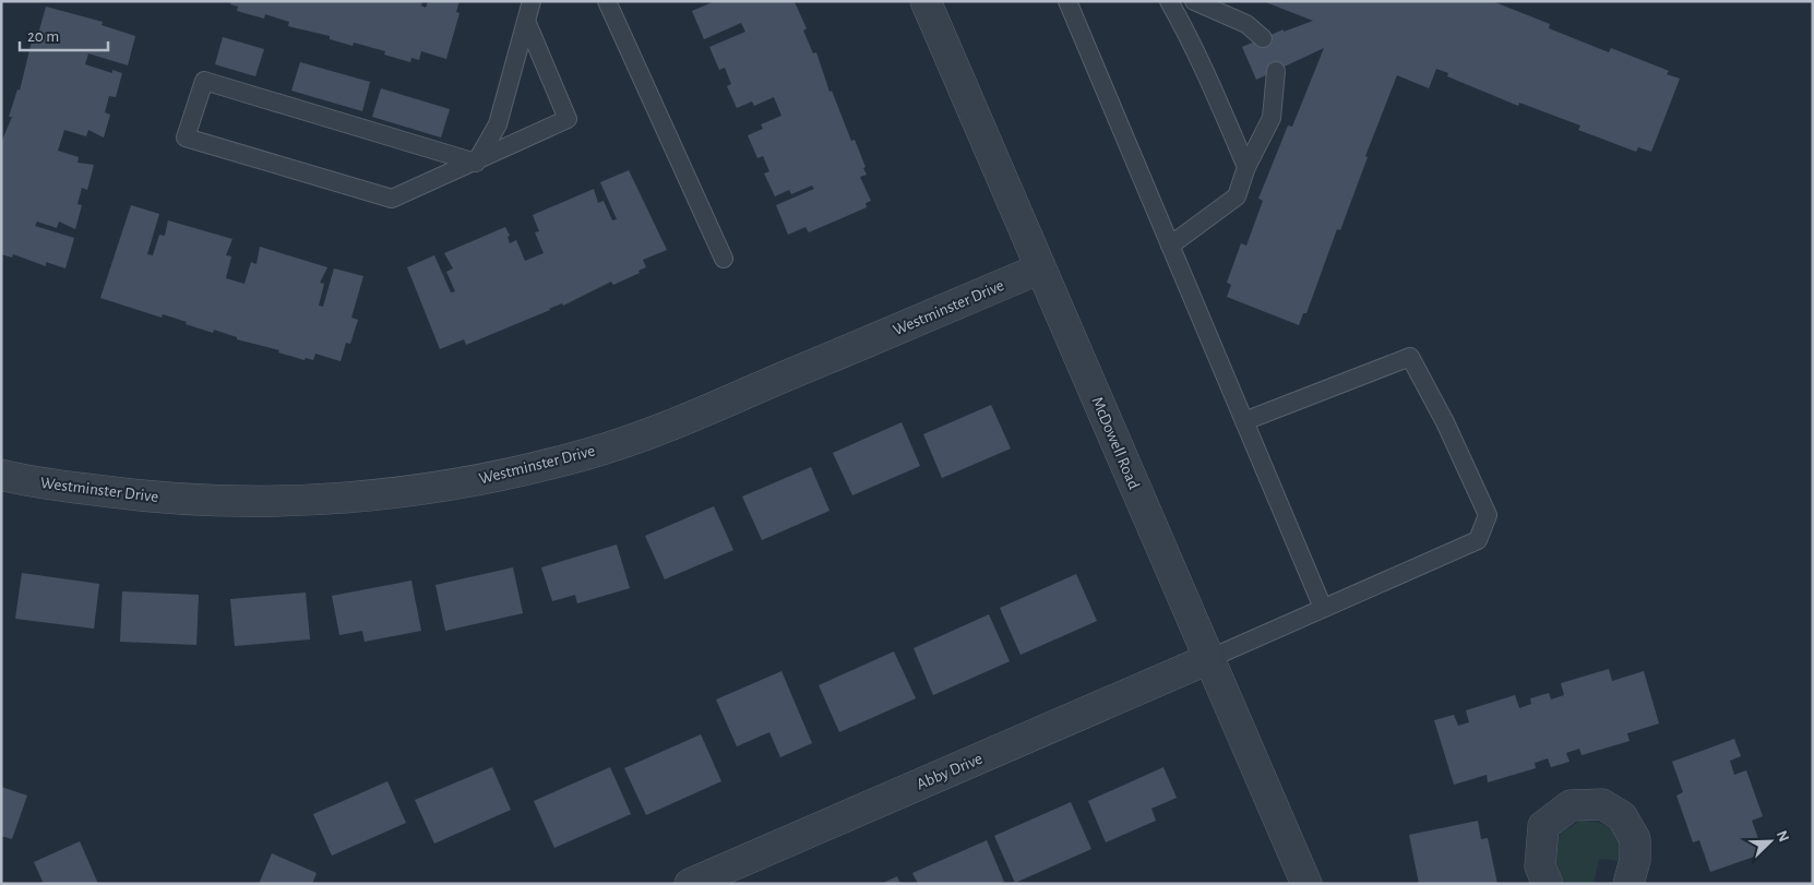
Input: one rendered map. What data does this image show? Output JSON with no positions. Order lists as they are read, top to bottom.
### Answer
{
  "streets": {
    "street": ["Westminster Drive", "McDowell Road", "Abby Drive"]
  },
  "crossings": [
    ["Westminster Drive", "McDowell Road"],
    ["McDowell Road", "Abby Drive"]
  ],
  "scale_bar": "20 m",
  "north": "top right"
}
